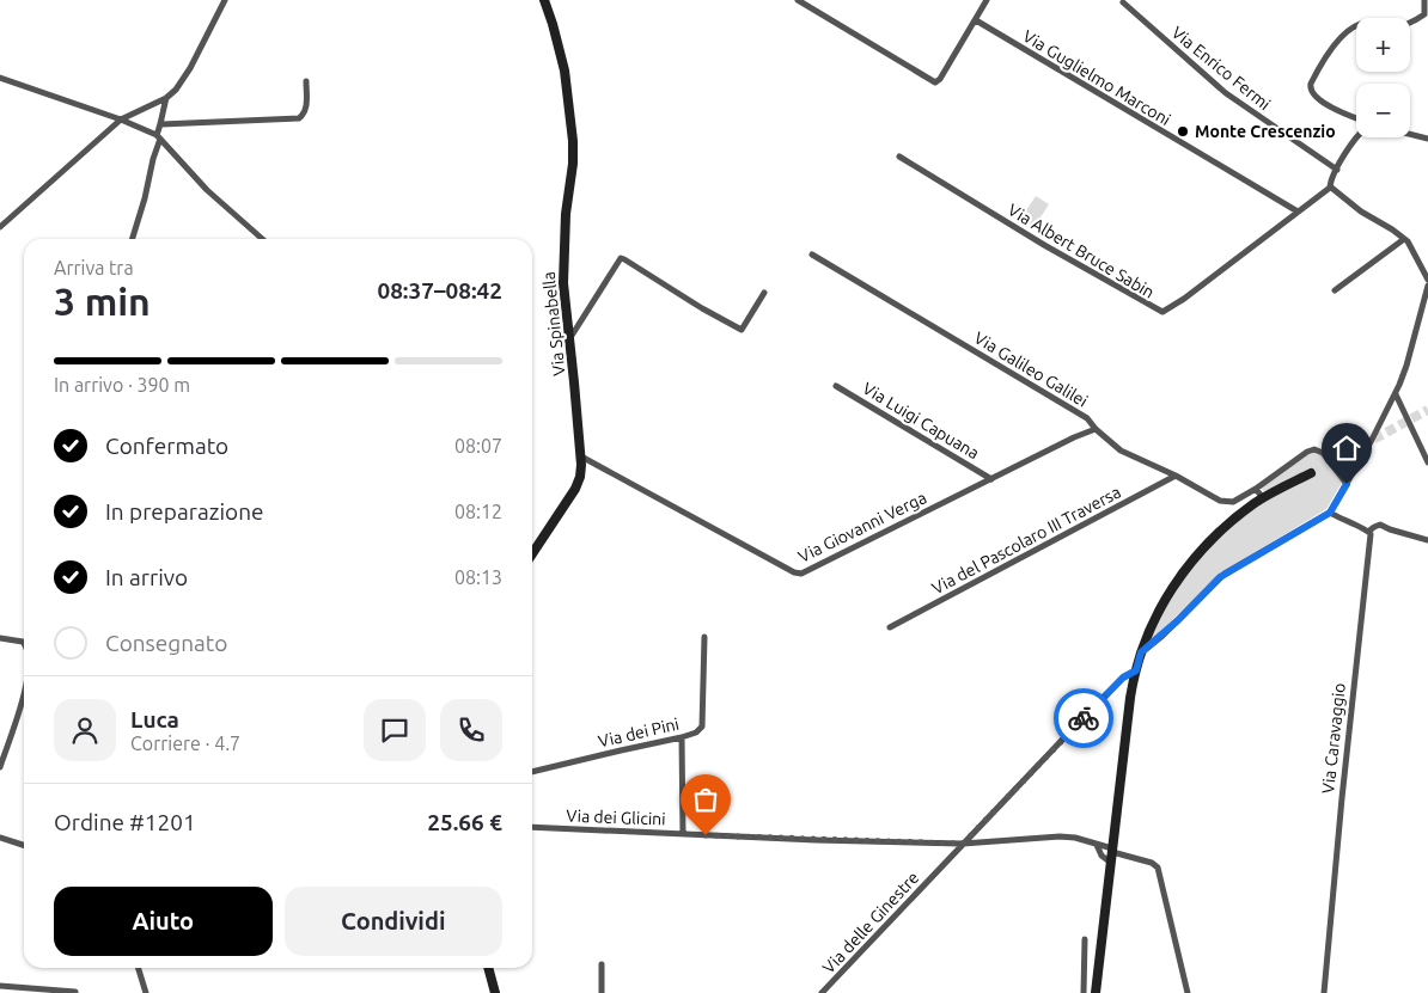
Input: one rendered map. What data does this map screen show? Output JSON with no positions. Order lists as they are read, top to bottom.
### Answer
{
  "streets": {
    "street": [
      "Via Enrico Fermi",
      "Via Guglielmo Marconi",
      "Via Albert Bruce Sabin",
      "Via Spinabella",
      "Via Galileo Galilei",
      "Via Luigi Capuana",
      "Via Giovanni Verga",
      "Via del Pascolaro III Traversa",
      "Via dei Pini",
      "Via Caravaggio",
      "Via dei Glicini",
      "Via delle Ginestre"
    ]
  },
  "crossings": [
    ["Via Guglielmo Marconi", "Via Albert Bruce Sabin"],
    ["Via Spinabella", "Via Giovanni Verga"],
    ["Via Galileo Galilei", "Via Giovanni Verga"],
    ["Via Galileo Galilei", "Via del Pascolaro III Traversa"],
    ["Via Luigi Capuana", "Via Giovanni Verga"],
    ["Via dei Glicini", "Via delle Ginestre"]
  ],
  "places": ["Monte Crescenzio"],
  "page": {
    "map_buttons": ["+", "−"],
    "heading": ["3 min", "Arriva tra", "08:37–08:42"],
    "panel": [
      "Luca",
      "Corriere · 4.7",
      "Ordine #1201",
      "25.66 €"
    ],
    "bar": "In arrivo · 390 m",
    "list": [
      ["Confermato", "08:07"],
      ["In preparazione", "08:12"],
      ["In arrivo", "08:13"],
      "Consegnato"
    ],
    "buttons": ["Aiuto", "Condividi"]
  }
}
